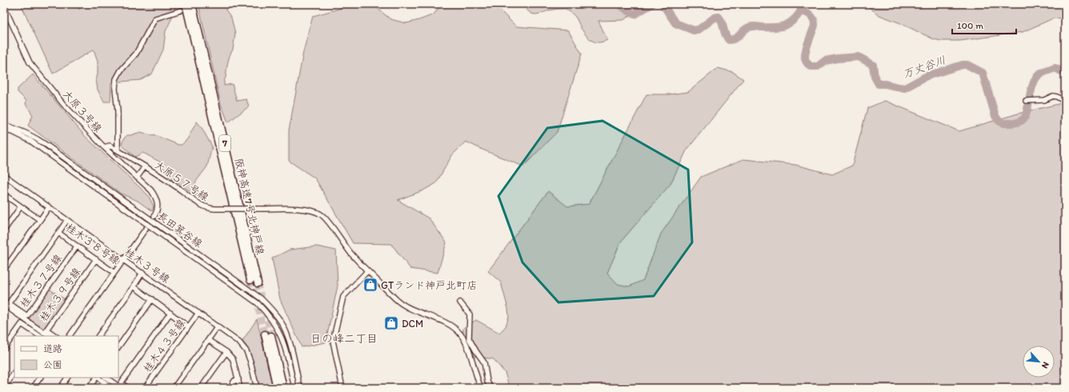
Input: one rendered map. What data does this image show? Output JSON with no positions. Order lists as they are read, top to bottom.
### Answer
{
  "streets": {
    "highway": ["7", "阪神高速7号北神戸線"],
    "street": [
      "大原３号線",
      "大原５７号線",
      "長田箕谷線",
      "桂木３８号線",
      "桂木３号線",
      "桂木３７号線",
      "桂木３９号線",
      "桂木４３号線"
    ]
  },
  "crossings": [
    ["大原３号線", "大原５７号線"],
    ["桂木３８号線", "桂木３号線"],
    ["桂木３８号線", "桂木３７号線"],
    ["桂木３８号線", "桂木３９号線"],
    ["桂木３号線", "桂木４３号線"]
  ],
  "districts": ["日の峰二丁目"],
  "water": ["万丈谷川"],
  "places": {
    "shop": ["GTランド神戸北町店", "DCM"]
  },
  "legend": ["道路", "公園"],
  "scale_bar": "100 m",
  "north": "bottom right"
}
